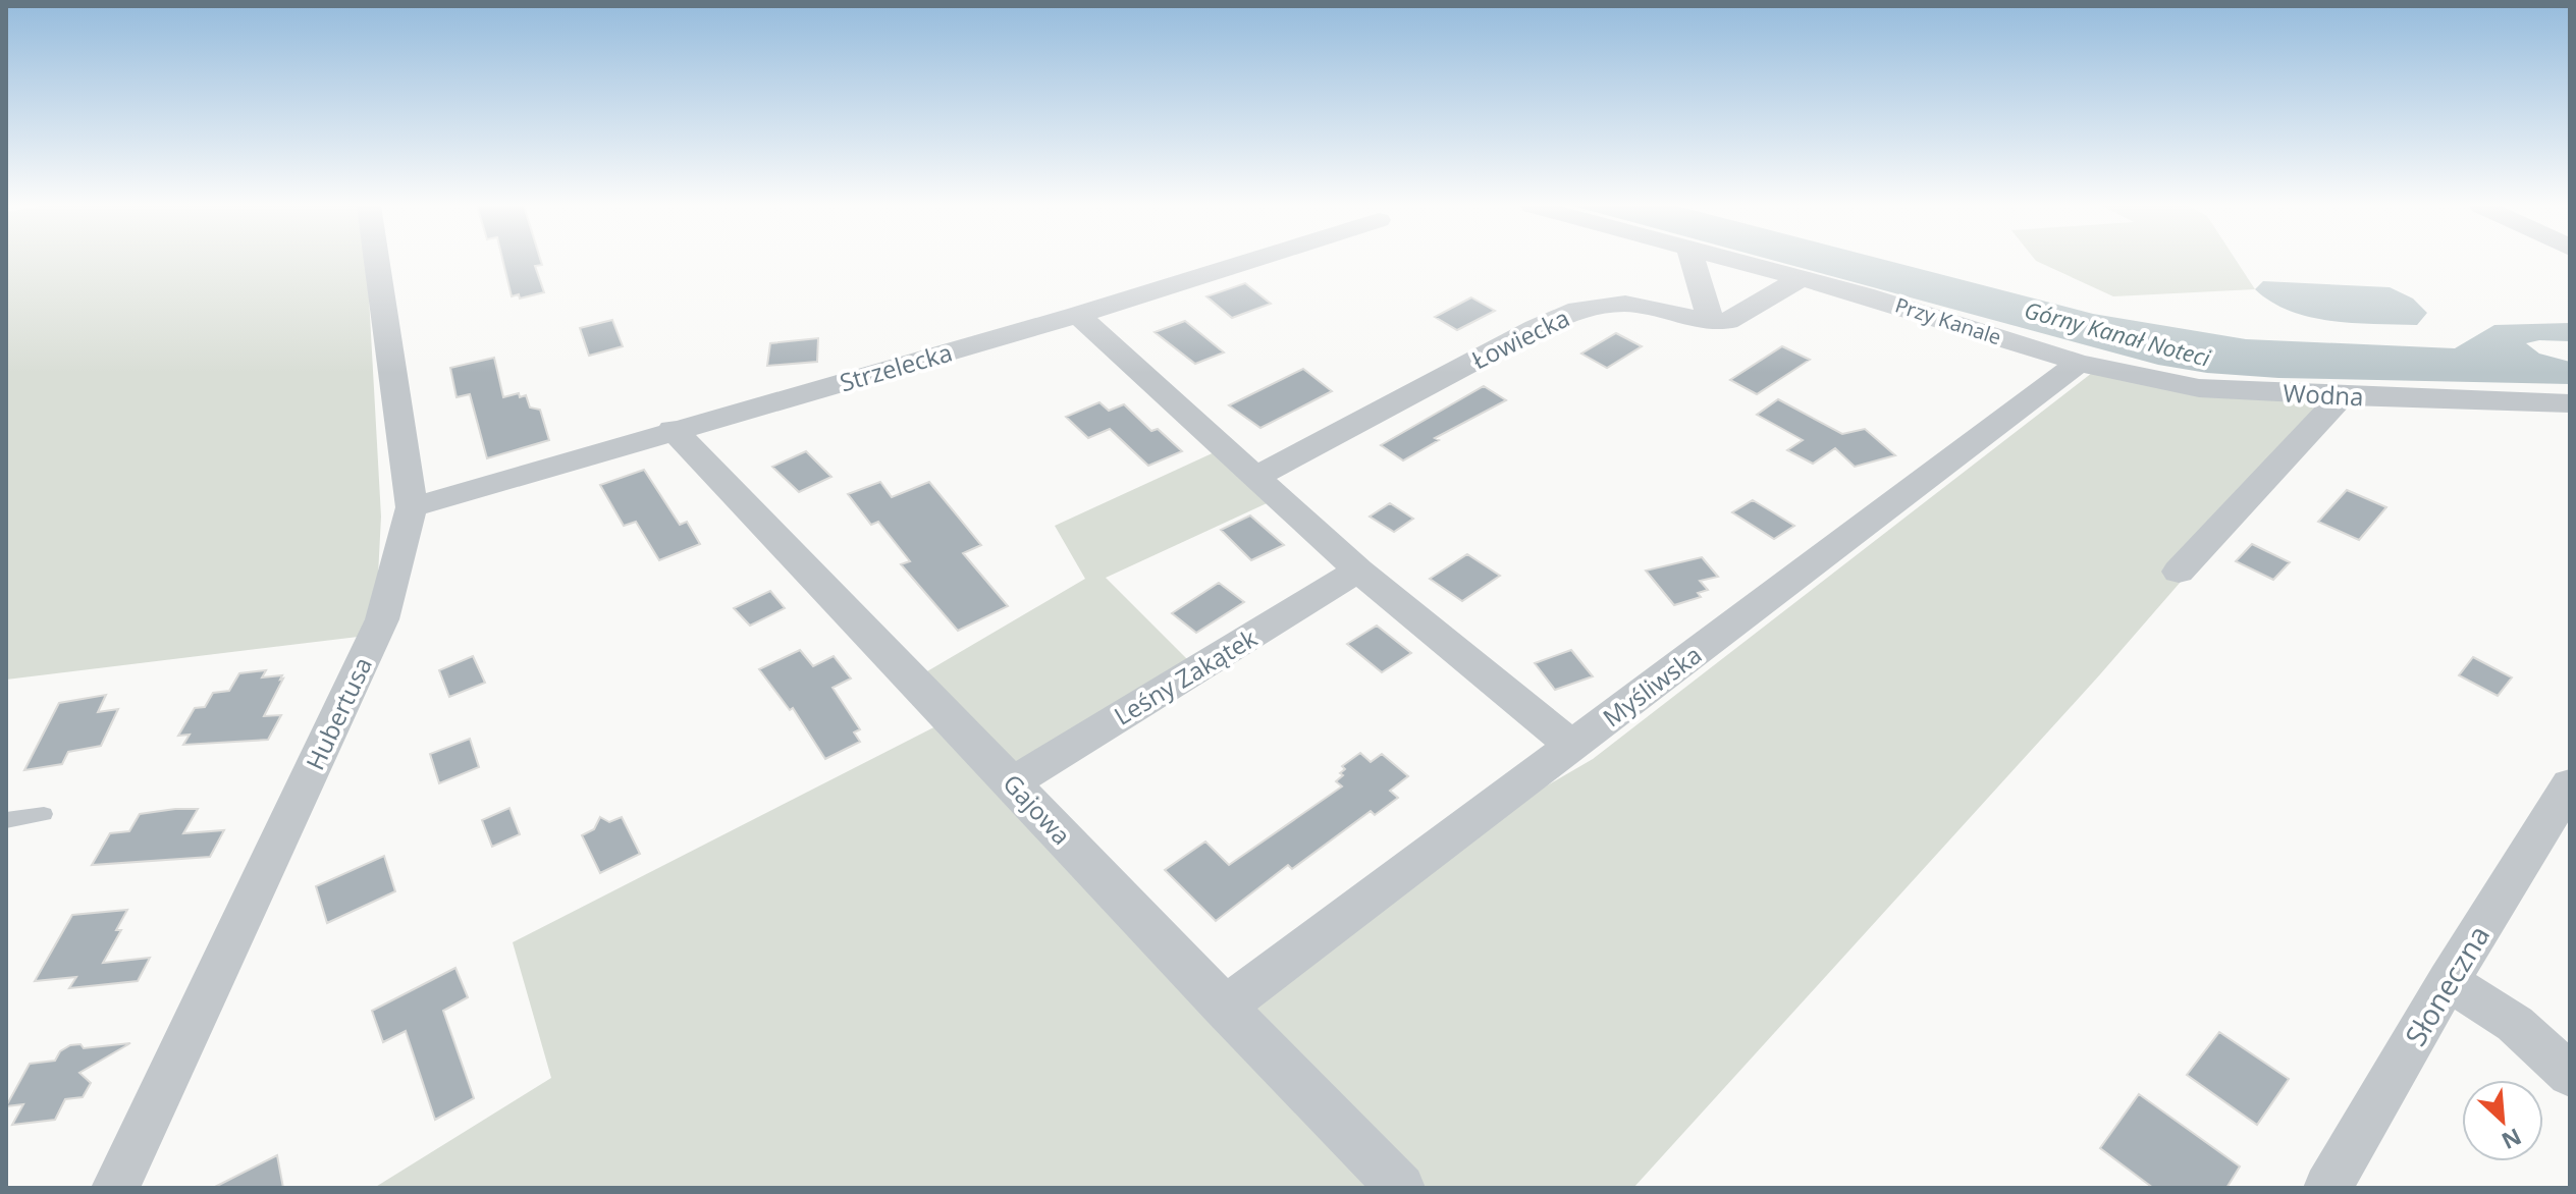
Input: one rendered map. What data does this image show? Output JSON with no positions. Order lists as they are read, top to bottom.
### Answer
{
  "streets": {
    "street": [
      "Przy Kanale",
      "Łowiecka",
      "Strzelecka",
      "Wodna",
      "Leśny Zakątek",
      "Myśliwska",
      "Hubertusa",
      "Gajowa",
      "Słoneczna"
    ]
  },
  "crossings": [
    ["Przy Kanale", "Wodna"],
    ["Przy Kanale", "Myśliwska"],
    ["Strzelecka", "Hubertusa"],
    ["Strzelecka", "Gajowa"],
    ["Wodna", "Myśliwska"],
    ["Leśny Zakątek", "Gajowa"],
    ["Myśliwska", "Gajowa"]
  ],
  "water": ["Górny Kanał Noteci"],
  "north": "bottom right"
}
